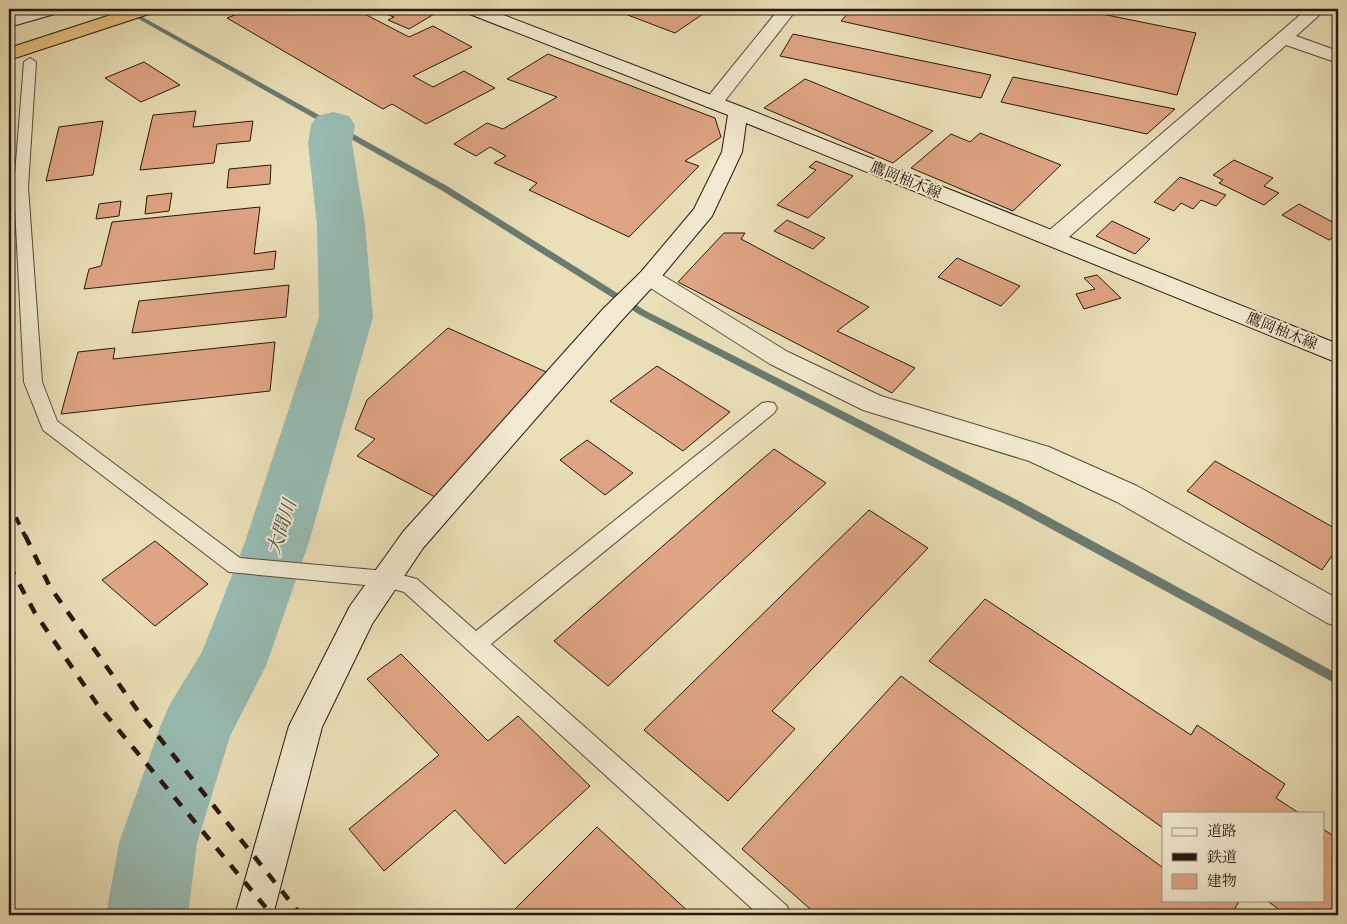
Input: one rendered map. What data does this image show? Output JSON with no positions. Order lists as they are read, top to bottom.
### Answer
{
  "streets": {
    "street": ["鷹岡柚木線"]
  },
  "water": ["大間川"],
  "legend": ["道路", "鉄道", "建物"]
}
